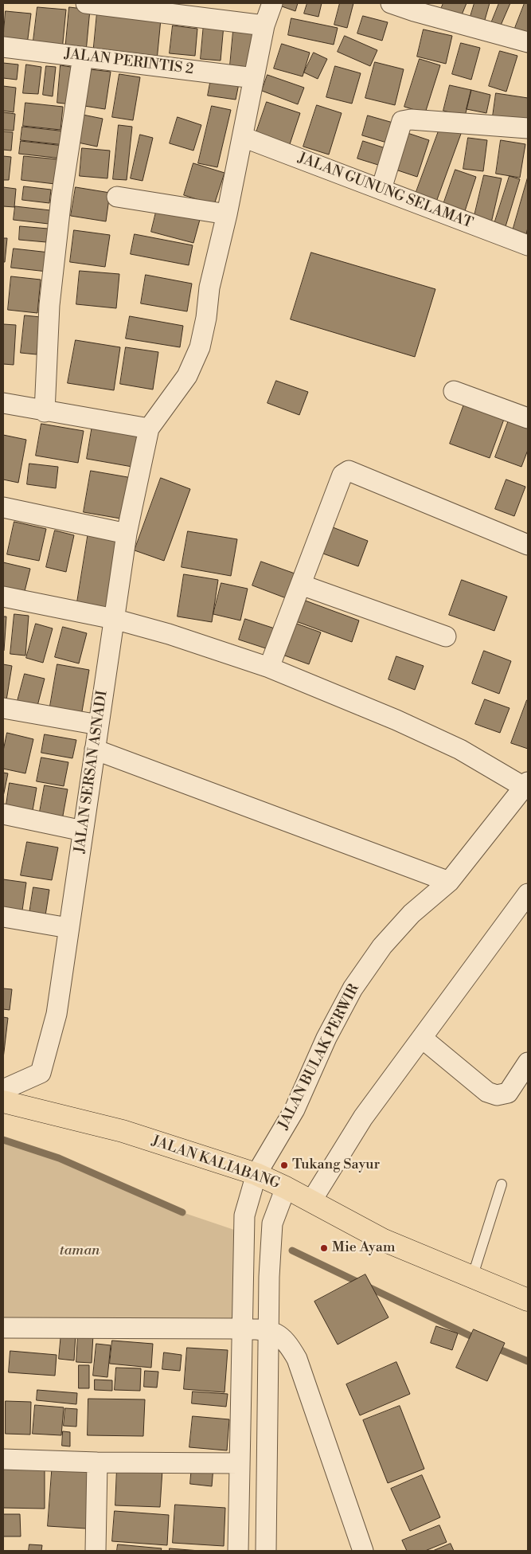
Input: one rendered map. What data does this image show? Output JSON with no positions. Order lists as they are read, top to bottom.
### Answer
{
  "streets": {
    "main road": ["JALAN KALIABANG"],
    "street": [
      "JALAN PERINTIS 2",
      "JALAN GUNUNG SELAMAT",
      "JALAN SERSAN ASNADI",
      "JALAN BULAK PERWIR"
    ]
  },
  "crossings": [
    ["JALAN BULAK PERWIR", "JALAN KALIABANG"]
  ],
  "parks": ["taman"],
  "places": ["Tukang Sayur", "Mie Ayam"]
}
